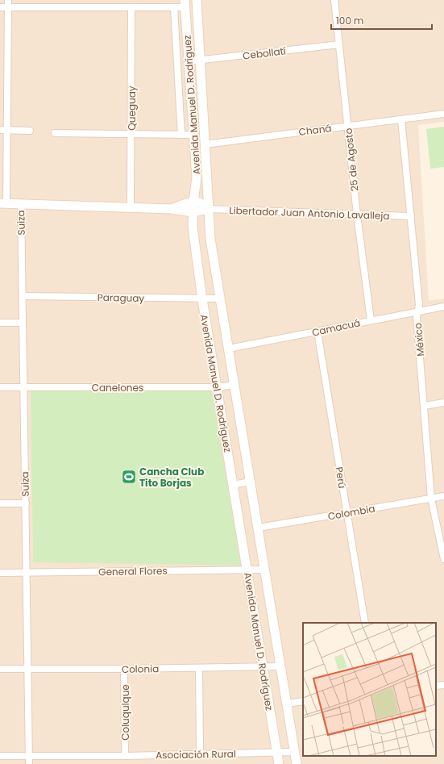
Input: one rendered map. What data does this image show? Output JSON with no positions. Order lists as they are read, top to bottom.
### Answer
{
  "streets": {
    "street": [
      "Cebollatí",
      "Avenida Manuel D. Rodríguez",
      "Queguay",
      "Chaná",
      "25 de Agosto",
      "Libertador Juan Antonio Lavalleja",
      "Suiza",
      "Paraguay",
      "Camacuá",
      "México",
      "Canelones",
      "Perú",
      "Colombia",
      "General Flores",
      "Colonia",
      "Coluquique",
      "Asociación Rural"
    ]
  },
  "crossings": [
    ["Cebollatí", "Avenida Manuel D. Rodríguez"],
    ["Cebollatí", "25 de Agosto"],
    ["Avenida Manuel D. Rodríguez", "Chaná"],
    ["Avenida Manuel D. Rodríguez", "Libertador Juan Antonio Lavalleja"],
    ["Avenida Manuel D. Rodríguez", "Paraguay"],
    ["Avenida Manuel D. Rodríguez", "Camacuá"],
    ["Avenida Manuel D. Rodríguez", "Canelones"],
    ["Avenida Manuel D. Rodríguez", "Colombia"],
    ["Avenida Manuel D. Rodríguez", "General Flores"],
    ["Avenida Manuel D. Rodríguez", "Colonia"],
    ["Avenida Manuel D. Rodríguez", "Asociación Rural"],
    ["Queguay", "Libertador Juan Antonio Lavalleja"],
    ["Chaná", "25 de Agosto"],
    ["Chaná", "México"],
    ["25 de Agosto", "Libertador Juan Antonio Lavalleja"],
    ["25 de Agosto", "Camacuá"],
    ["Libertador Juan Antonio Lavalleja", "Suiza"],
    ["Libertador Juan Antonio Lavalleja", "México"],
    ["Suiza", "Paraguay"],
    ["Suiza", "Canelones"],
    ["Suiza", "General Flores"],
    ["Suiza", "Colonia"],
    ["Suiza", "Asociación Rural"],
    ["Camacuá", "México"],
    ["Camacuá", "Perú"],
    ["México", "Colombia"],
    ["Perú", "Colombia"],
    ["Colonia", "Coluquique"],
    ["Coluquique", "Asociación Rural"]
  ],
  "places": {
    "sports": ["Cancha Club Tito Borjas"]
  },
  "scale_bar": "100 m"
}
